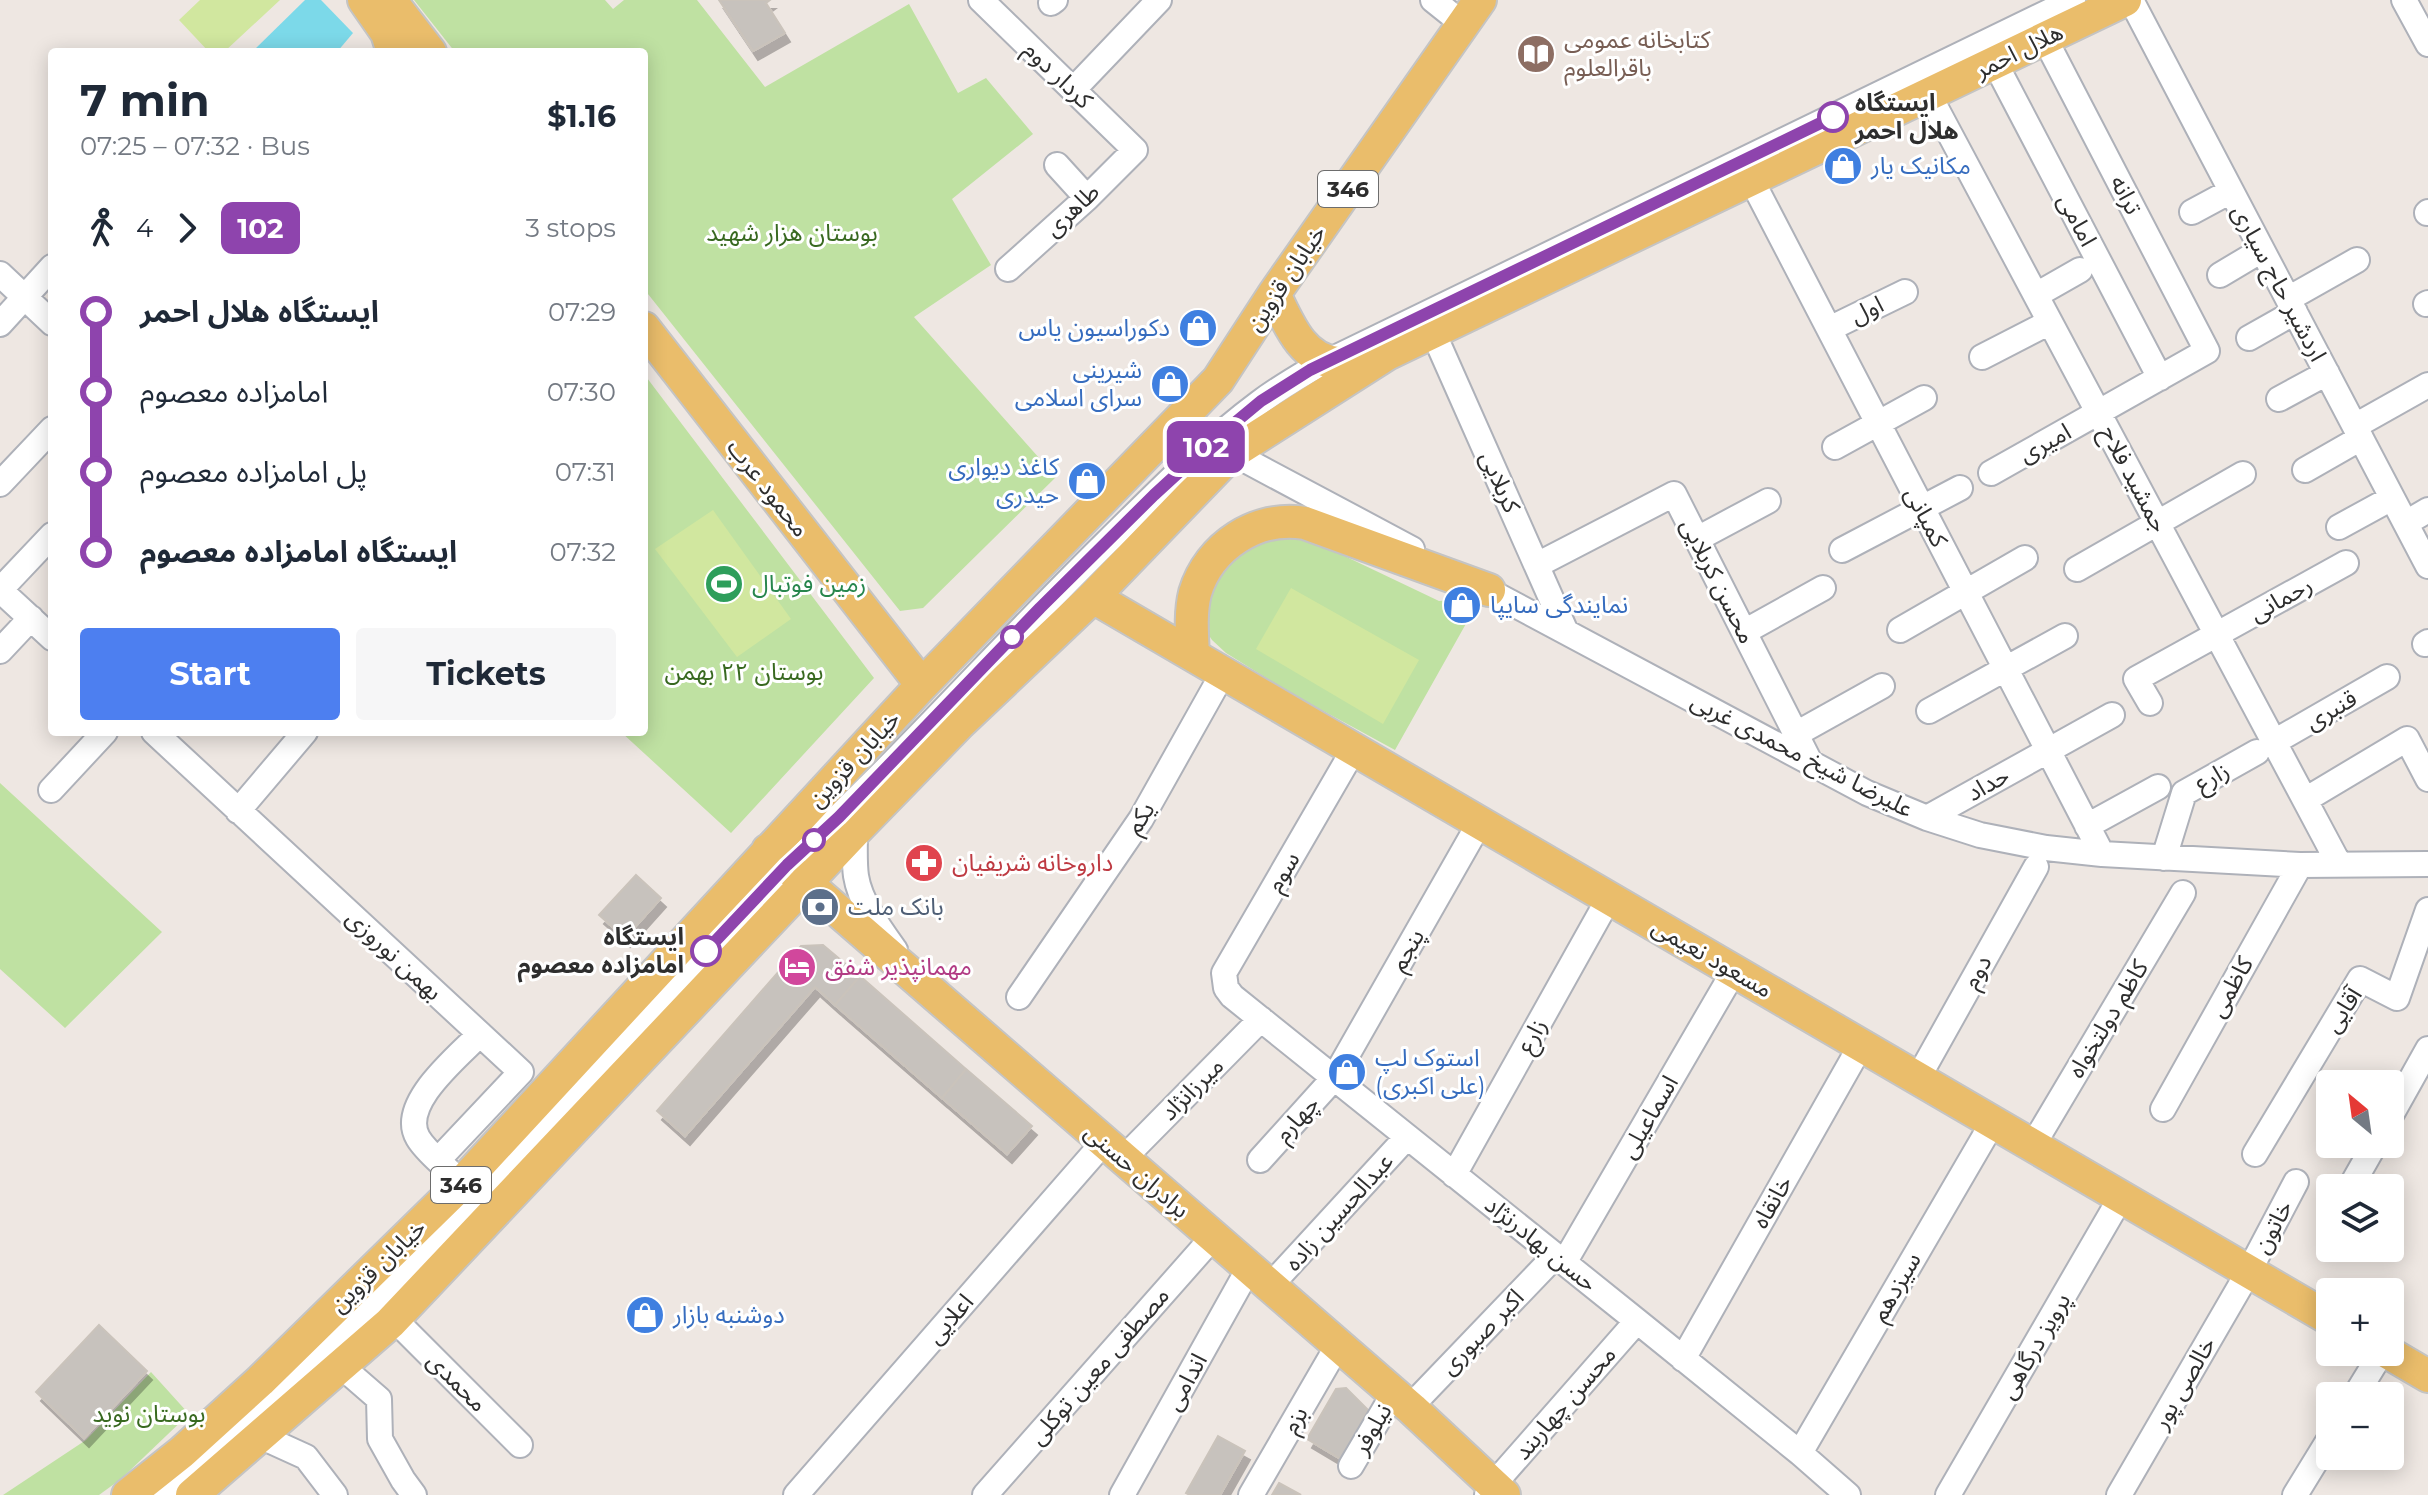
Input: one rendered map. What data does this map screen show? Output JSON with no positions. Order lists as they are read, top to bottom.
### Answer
{
  "streets": {
    "main road": [
      "هلال احمر",
      "346",
      "خیابان قزوین",
      "محمود عرب",
      "مسعود نعیمی",
      "برادران حسنی"
    ],
    "street": [
      "کردار دوم",
      "ترانه",
      "طاهری",
      "امامی",
      "اردشیر حاج سیاری",
      "اول",
      "امیری",
      "جمشید فلاح",
      "کربلایی",
      "کمپانی",
      "محسن کربلایی",
      "رحمانی",
      "قنبری",
      "علیرضا شیخ محمدی غربی",
      "زارع",
      "حداد",
      "یکم",
      "سوم",
      "پنجم",
      "بهمن نوروزی",
      "دوم",
      "کاظمی",
      "آقایی",
      "کاظم دولتخواه",
      "ميرزانژاد",
      "اسماعیلی",
      "چهارم",
      "خانقاه",
      "عبدالحسین زاده",
      "خاتون",
      "حسن بهادرنژاد",
      "سیزدهم",
      "اعلایی",
      "اکبر صبوری",
      "پرویز درگاهی",
      "مصطفی معین توکلی",
      "محمدی",
      "اندامی",
      "خالصی پور",
      "محسن چهاربند",
      "بزم",
      "نیلوفر"
    ]
  },
  "crossings": [
    ["هلال احمر", "ترانه"],
    ["هلال احمر", "امامی"],
    ["هلال احمر", "خیابان قزوین"],
    ["هلال احمر", "اردشیر حاج سیاری"],
    ["هلال احمر", "جمشید فلاح"],
    ["هلال احمر", "کربلایی"],
    ["هلال احمر", "کمپانی"],
    ["هلال احمر", "علیرضا شیخ محمدی غربی"],
    ["کردار دوم", "طاهری"],
    ["ترانه", "امیری"],
    ["امامی", "امیری"],
    ["خیابان قزوین", "محمود عرب"],
    ["خیابان قزوین", "علیرضا شیخ محمدی غربی"],
    ["خیابان قزوین", "مسعود نعیمی"],
    ["خیابان قزوین", "برادران حسنی"],
    ["خیابان قزوین", "محمدی"],
    ["اول", "کمپانی"],
    ["امیری", "جمشید فلاح"],
    ["جمشید فلاح", "رحمانی"],
    ["جمشید فلاح", "قنبری"],
    ["جمشید فلاح", "علیرضا شیخ محمدی غربی"],
    ["جمشید فلاح", "زارع"],
    ["کربلایی", "محسن کربلایی"],
    ["کربلایی", "علیرضا شیخ محمدی غربی"],
    ["کمپانی", "علیرضا شیخ محمدی غربی"],
    ["کمپانی", "حداد"],
    ["محسن کربلایی", "علیرضا شیخ محمدی غربی"],
    ["قنبری", "زارع"],
    ["علیرضا شیخ محمدی غربی", "زارع"],
    ["علیرضا شیخ محمدی غربی", "حداد"],
    ["علیرضا شیخ محمدی غربی", "کاظمی"],
    ["زارع", "مسعود نعیمی"],
    ["زارع", "حسن بهادرنژاد"],
    ["یکم", "مسعود نعیمی"],
    ["سوم", "مسعود نعیمی"],
    ["سوم", "حسن بهادرنژاد"],
    ["پنجم", "مسعود نعیمی"],
    ["پنجم", "چهارم"],
    ["پنجم", "حسن بهادرنژاد"],
    ["مسعود نعیمی", "دوم"],
    ["مسعود نعیمی", "کاظم دولتخواه"],
    ["مسعود نعیمی", "اسماعیلی"],
    ["مسعود نعیمی", "خانقاه"],
    ["مسعود نعیمی", "خاتون"],
    ["مسعود نعیمی", "سیزدهم"],
    ["مسعود نعیمی", "پرویز درگاهی"],
    ["مسعود نعیمی", "خالصی پور"],
    ["ميرزانژاد", "برادران حسنی"],
    ["ميرزانژاد", "حسن بهادرنژاد"],
    ["ميرزانژاد", "اعلایی"],
    ["اسماعیلی", "حسن بهادرنژاد"],
    ["اسماعیلی", "اکبر صبوری"],
    ["چهارم", "حسن بهادرنژاد"],
    ["برادران حسنی", "عبدالحسین زاده"],
    ["برادران حسنی", "اعلایی"],
    ["برادران حسنی", "اکبر صبوری"],
    ["برادران حسنی", "مصطفی معین توکلی"],
    ["برادران حسنی", "اندامی"],
    ["برادران حسنی", "محسن چهاربند"],
    ["برادران حسنی", "بزم"],
    ["برادران حسنی", "نیلوفر"],
    ["خانقاه", "حسن بهادرنژاد"],
    ["عبدالحسین زاده", "حسن بهادرنژاد"],
    ["عبدالحسین زاده", "اندامی"],
    ["خاتون", "خالصی پور"],
    ["حسن بهادرنژاد", "سیزدهم"],
    ["حسن بهادرنژاد", "اکبر صبوری"],
    ["حسن بهادرنژاد", "محسن چهاربند"],
    ["اکبر صبوری", "نیلوفر"]
  ],
  "parks": ["بوستان هزار شهید", "بوستان ۲۲ بهمن", "بوستان نوید"],
  "places": {
    "library": ["کتابخانه عمومی باقرالعلوم"],
    "other": ["ایستگاه هلال احمر", "ایستگاه امامزاده معصوم"],
    "shop": [
      "مکانیک یار",
      "دکوراسیون یاس",
      "شیرینی سرای اسلامی",
      "کاغذ دیواری حیدری",
      "نمایندگی سایپا",
      "استوک لپ (علی اکبری)",
      "دوشنبه بازار"
    ],
    "sports": ["زمین فوتبال"],
    "pharmacy": ["داروخانه شریفیان"],
    "bank": ["بانک ملت"],
    "hotel": ["مهمانپذیر شفق"]
  },
  "lines": ["bus line 102"],
  "north": "top left",
  "page": {
    "on_map": "102",
    "heading": ["7 min", "07:25 – 07:32 · Bus", "$1.16"],
    "legs": ["4", "102", "3 stops"],
    "list": [
      {
        "name": "ایستگاه هلال احمر",
        "value": "07:29"
      },
      {
        "name": "امامزاده معصوم",
        "value": "07:30"
      },
      {
        "name": "پل امامزاده معصوم",
        "value": "07:31"
      },
      {
        "name": "ایستگاه امامزاده معصوم",
        "value": "07:32"
      }
    ],
    "buttons": ["Start", "Tickets"],
    "map_buttons": ["+", "−"]
  }
}
